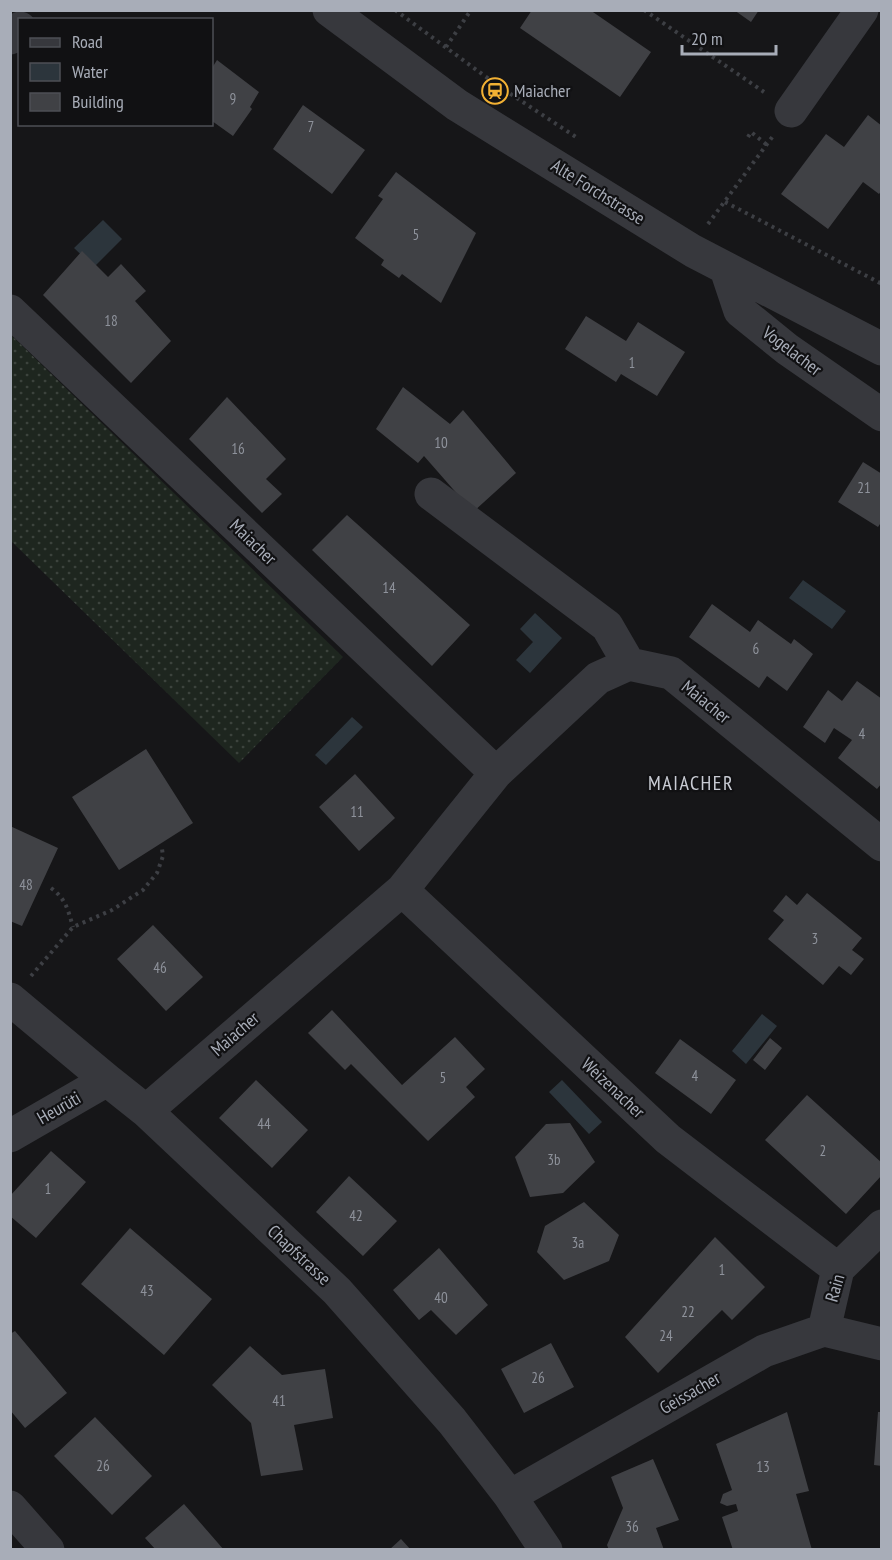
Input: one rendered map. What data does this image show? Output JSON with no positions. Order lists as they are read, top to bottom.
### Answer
{
  "streets": {
    "street": [
      "Alte Forchstrasse",
      "Vogelacher",
      "Maiacher",
      "Weizenacher",
      "Heurüti",
      "Chapfstrasse",
      "Rain",
      "Geissacher"
    ]
  },
  "crossings": [
    ["Alte Forchstrasse", "Vogelacher"],
    ["Maiacher", "Weizenacher"],
    ["Maiacher", "Chapfstrasse"],
    ["Weizenacher", "Rain"],
    ["Heurüti", "Chapfstrasse"],
    ["Chapfstrasse", "Geissacher"],
    ["Rain", "Geissacher"]
  ],
  "districts": ["MAIACHER"],
  "places": {
    "station": ["Maiacher"]
  },
  "house_numbers": [
    "9",
    "7",
    "5",
    "18",
    "1",
    "10",
    "16",
    "21",
    "14",
    "6",
    "4",
    "11",
    "48",
    "3",
    "46",
    "4",
    "5",
    "44",
    "2",
    "3b",
    "1",
    "42",
    "3a",
    "1",
    "43",
    "40",
    "22",
    "24",
    "26",
    "41",
    "26",
    "13",
    "36"
  ],
  "legend": ["Road", "Water", "Building"],
  "scale_bar": "20 m"
}
